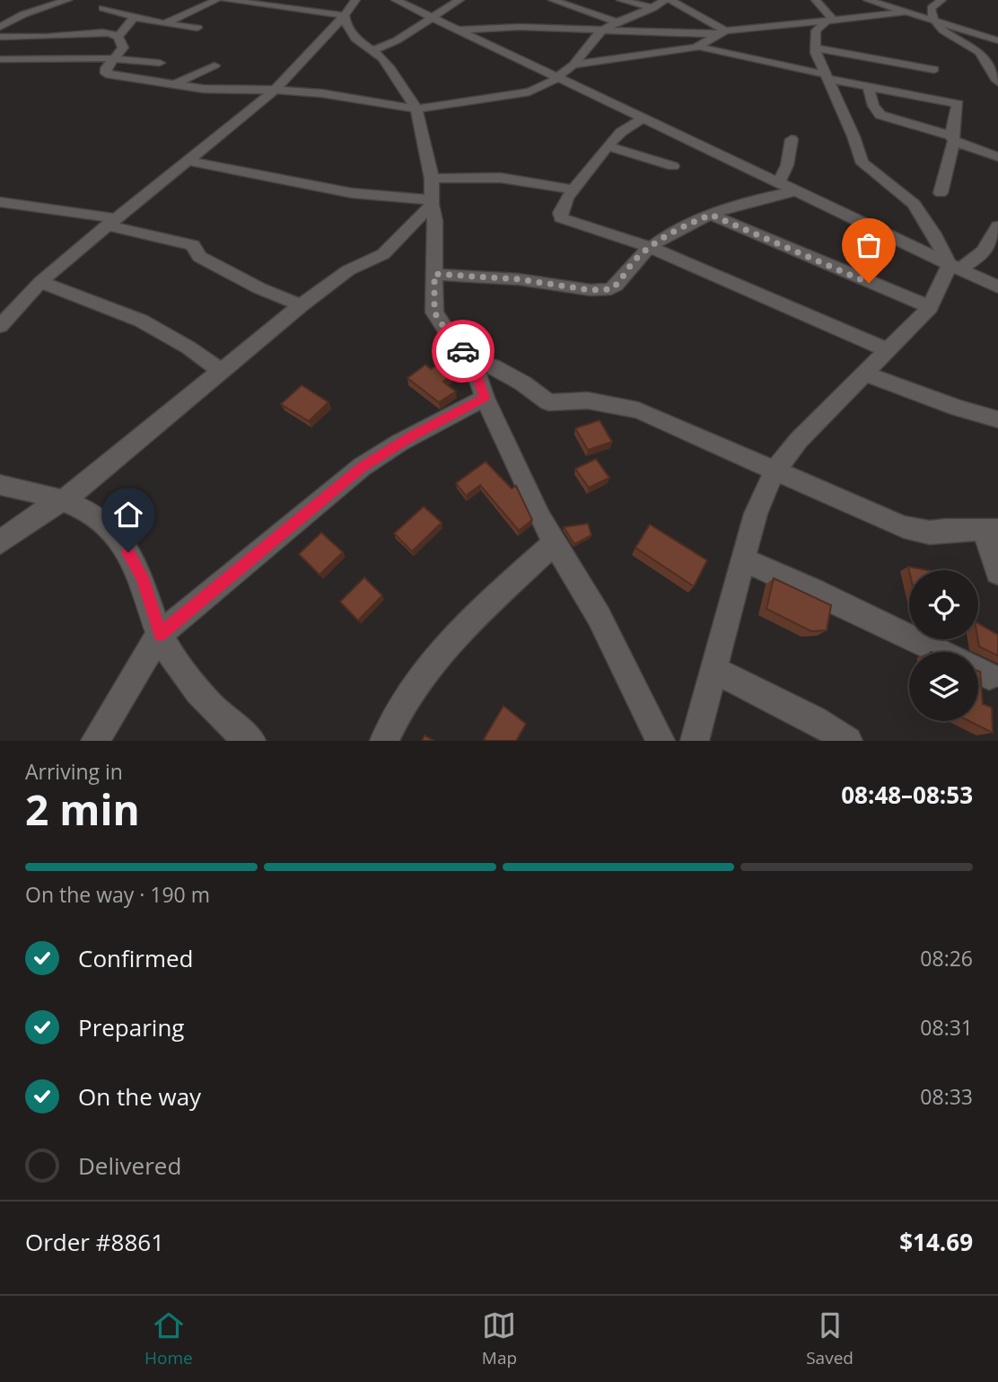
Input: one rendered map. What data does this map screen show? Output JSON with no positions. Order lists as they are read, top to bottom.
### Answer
{
  "page": {
    "heading": ["2 min", "Arriving in", "08:48–08:53"],
    "panel": ["Order #8861", "$14.69"],
    "bar": "On the way · 190 m",
    "list": [
      ["Confirmed", "08:26"],
      ["Preparing", "08:31"],
      ["On the way", "08:33"],
      "Delivered"
    ],
    "tabs": ["Home", "Map", "Saved"]
  }
}
